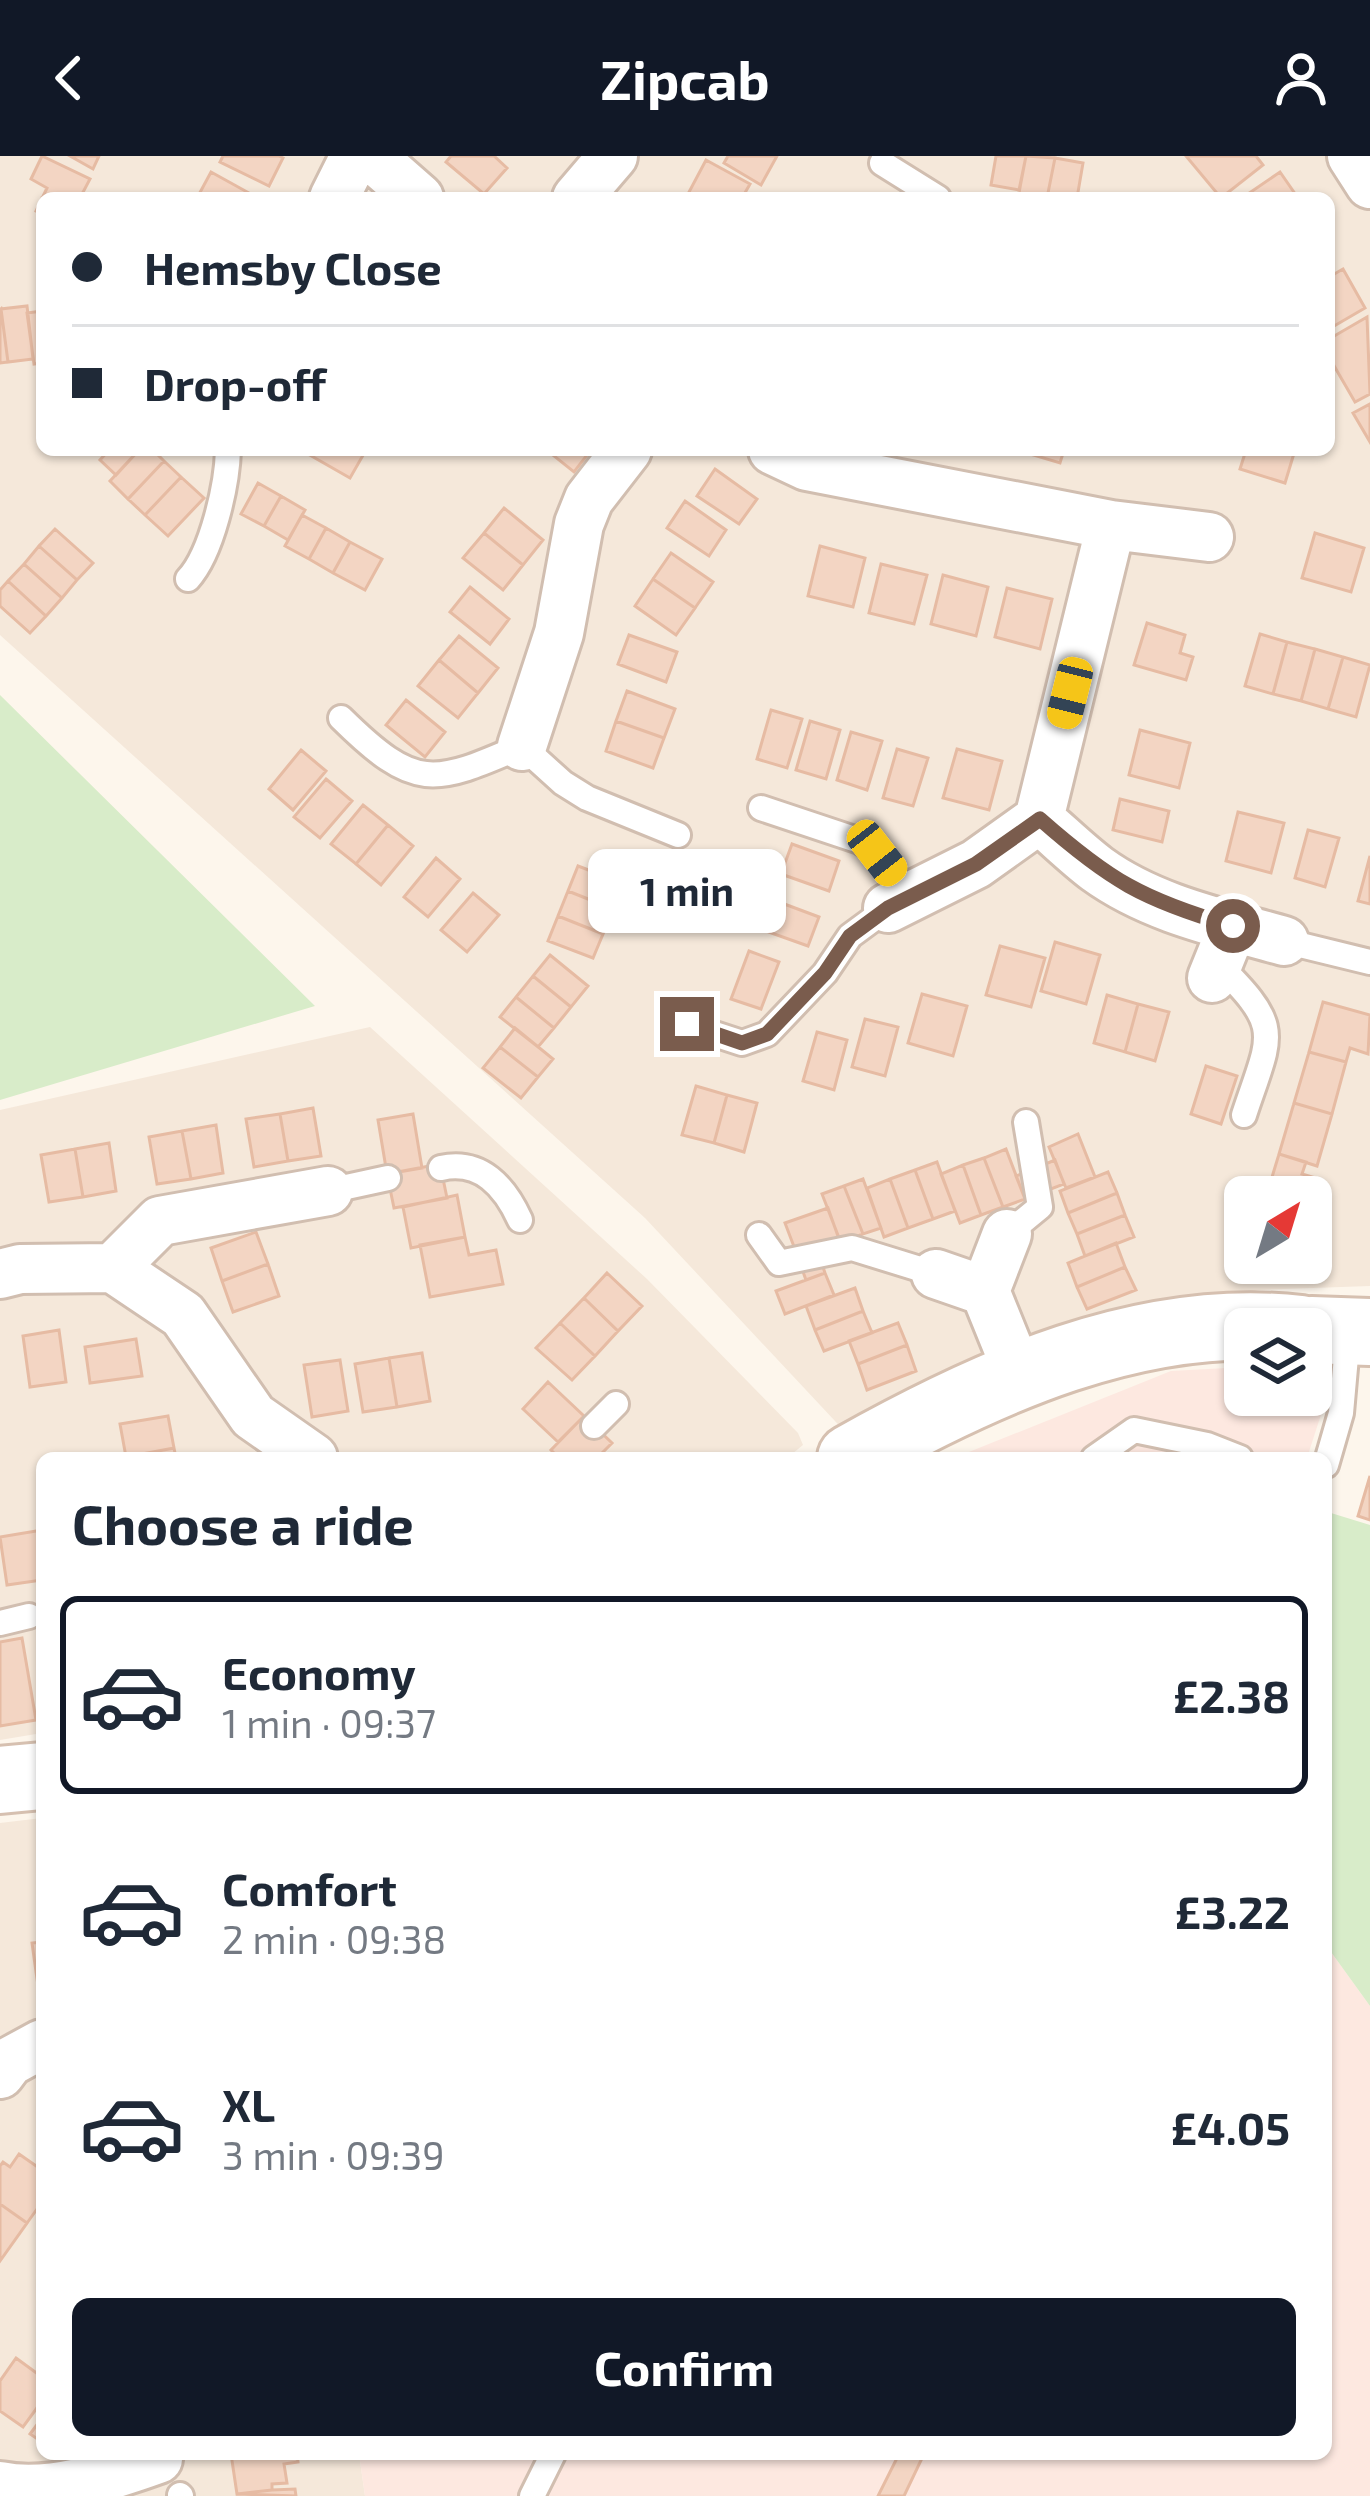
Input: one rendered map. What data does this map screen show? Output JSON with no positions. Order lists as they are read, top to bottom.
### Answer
{
  "north": "top right",
  "page": {
    "header": "Zipcab",
    "banner": ["Hemsby Close", "Drop-off"],
    "bubble": "1 min",
    "heading": "Choose a ride",
    "list": [
      {
        "name": "Economy",
        "note": "1 min · 09:37",
        "value": "£2.38"
      },
      {
        "name": "Comfort",
        "note": "2 min · 09:38",
        "value": "£3.22"
      },
      {
        "name": "XL",
        "note": "3 min · 09:39",
        "value": "£4.05"
      }
    ],
    "buttons": "Confirm"
  }
}
